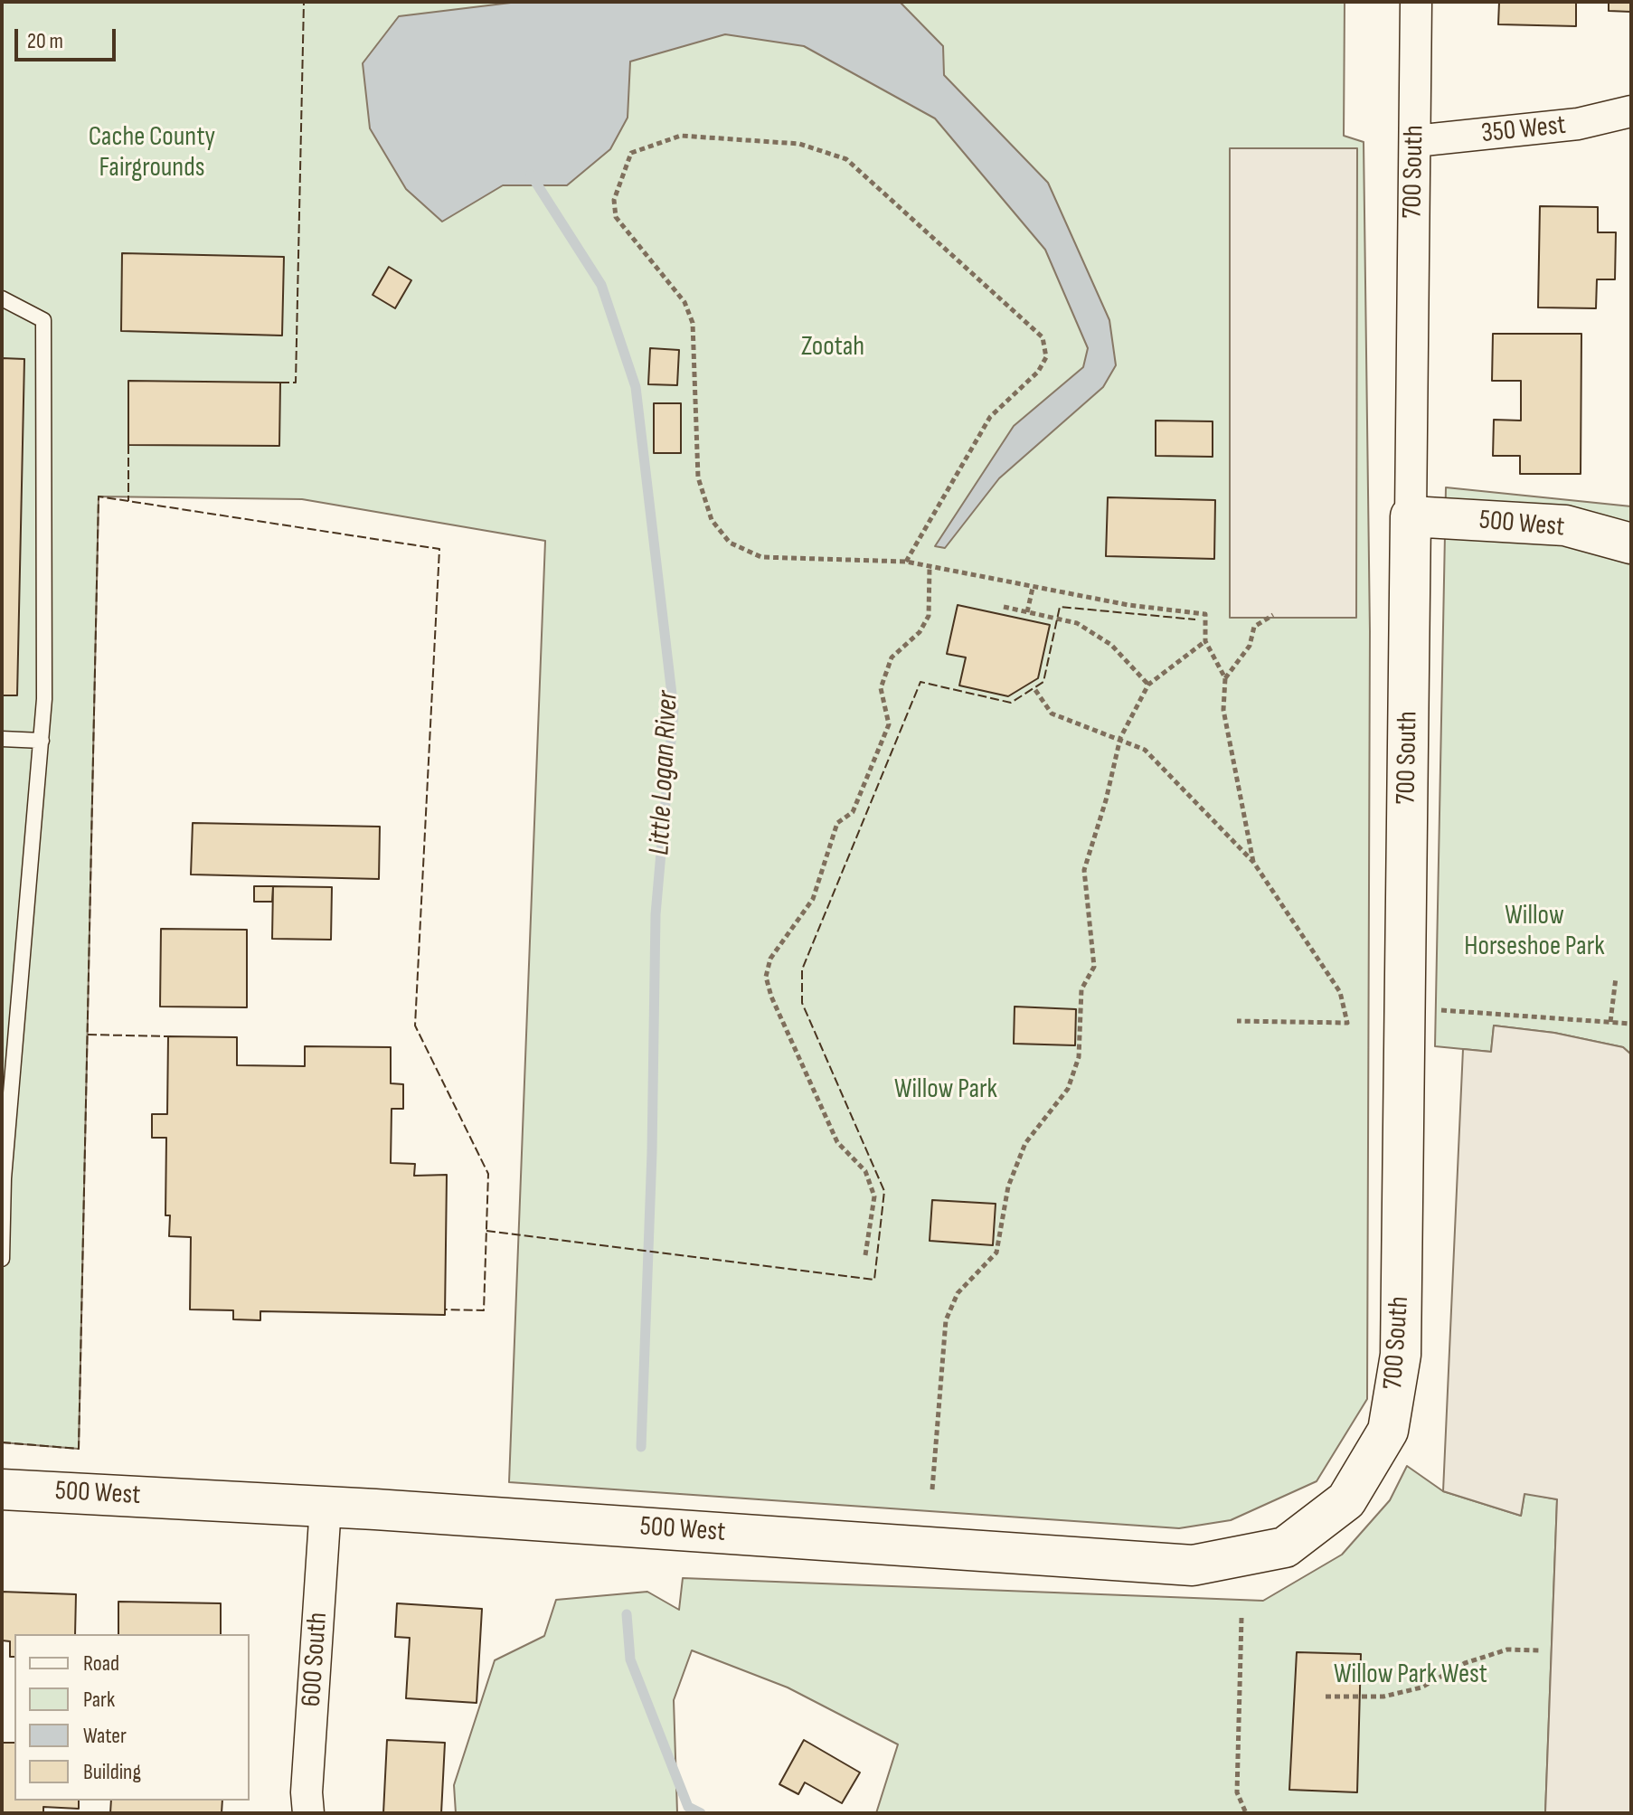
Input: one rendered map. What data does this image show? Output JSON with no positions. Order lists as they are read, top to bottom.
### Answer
{
  "streets": {
    "street": [
      "350 West",
      "700 South",
      "500 West",
      "600 South"
    ]
  },
  "crossings": [
    ["350 West", "700 South"],
    ["700 South", "500 West"],
    ["500 West", "600 South"]
  ],
  "water": ["Little Logan River"],
  "parks": [
    "Cache County Fairgrounds",
    "Zootah",
    "Willow Horseshoe Park",
    "Willow Park",
    "Willow Park West"
  ],
  "legend": [
    "Road",
    "Park",
    "Water",
    "Building"
  ],
  "scale_bar": "20 m"
}
